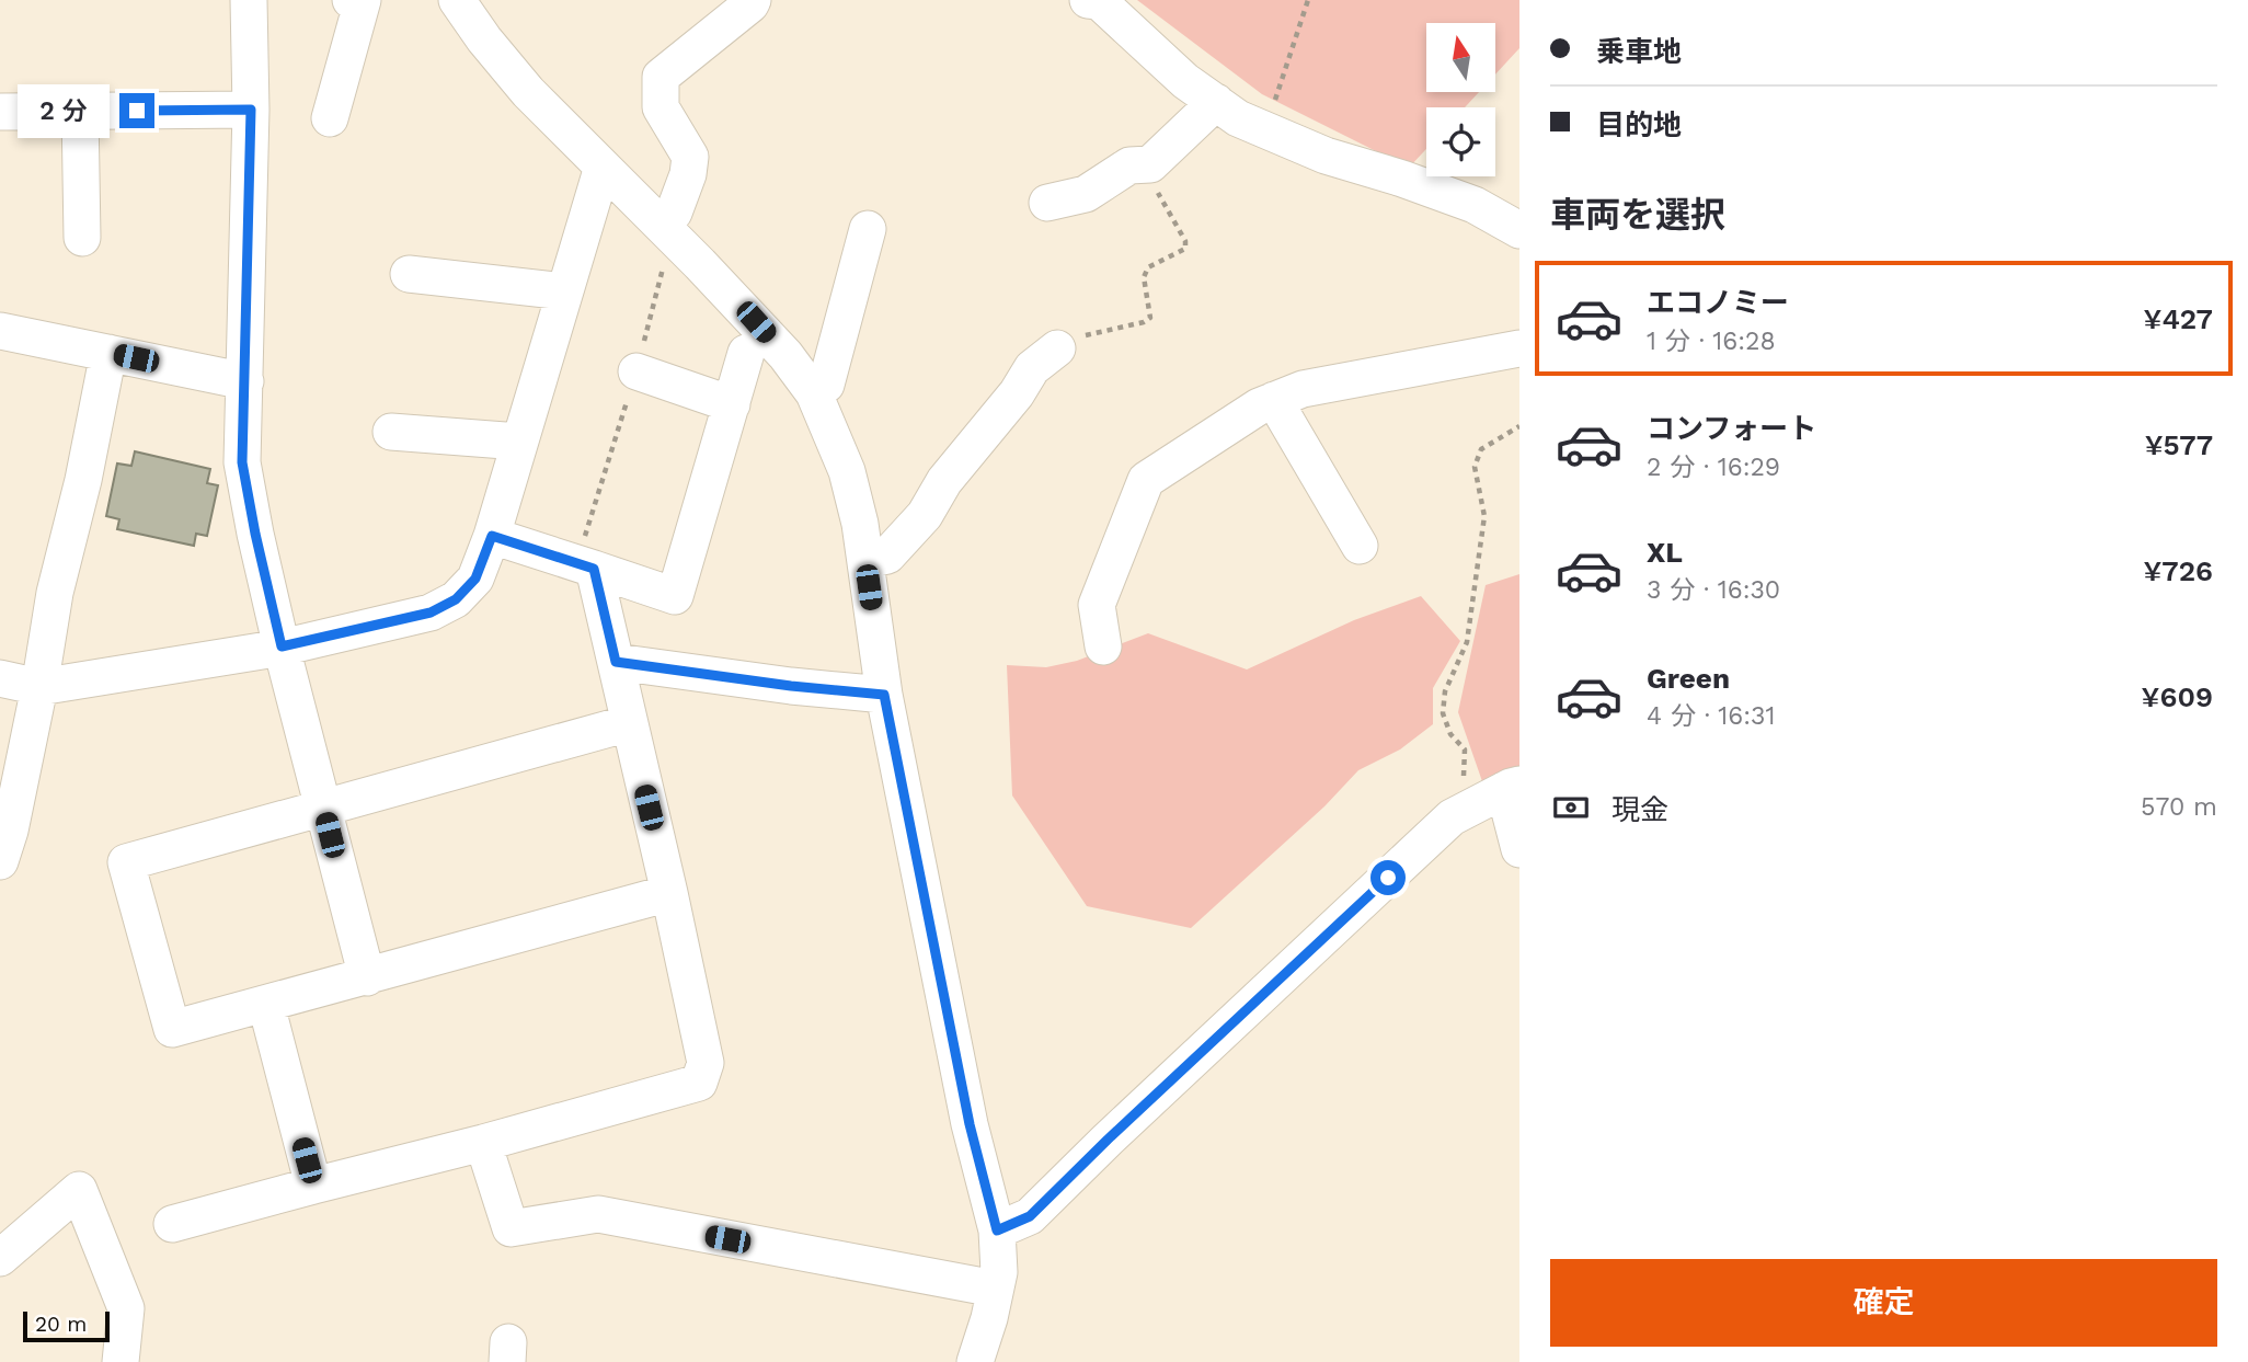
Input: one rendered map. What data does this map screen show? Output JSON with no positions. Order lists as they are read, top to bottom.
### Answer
{
  "scale_bar": "20 m",
  "north": "top",
  "page": {
    "banner": ["乗車地", "目的地"],
    "bubble": "2 分",
    "heading": "車両を選択",
    "list": [
      {
        "name": "エコノミー",
        "note": "1 分 · 16:28",
        "value": "¥427"
      },
      {
        "name": "コンフォート",
        "note": "2 分 · 16:29",
        "value": "¥577"
      },
      {
        "name": "XL",
        "note": "3 分 · 16:30",
        "value": "¥726"
      },
      {
        "name": "Green",
        "note": "4 分 · 16:31",
        "value": "¥609"
      }
    ],
    "pay": ["現金", "570 m"],
    "buttons": "確定",
    "scale": "20 m"
  }
}
